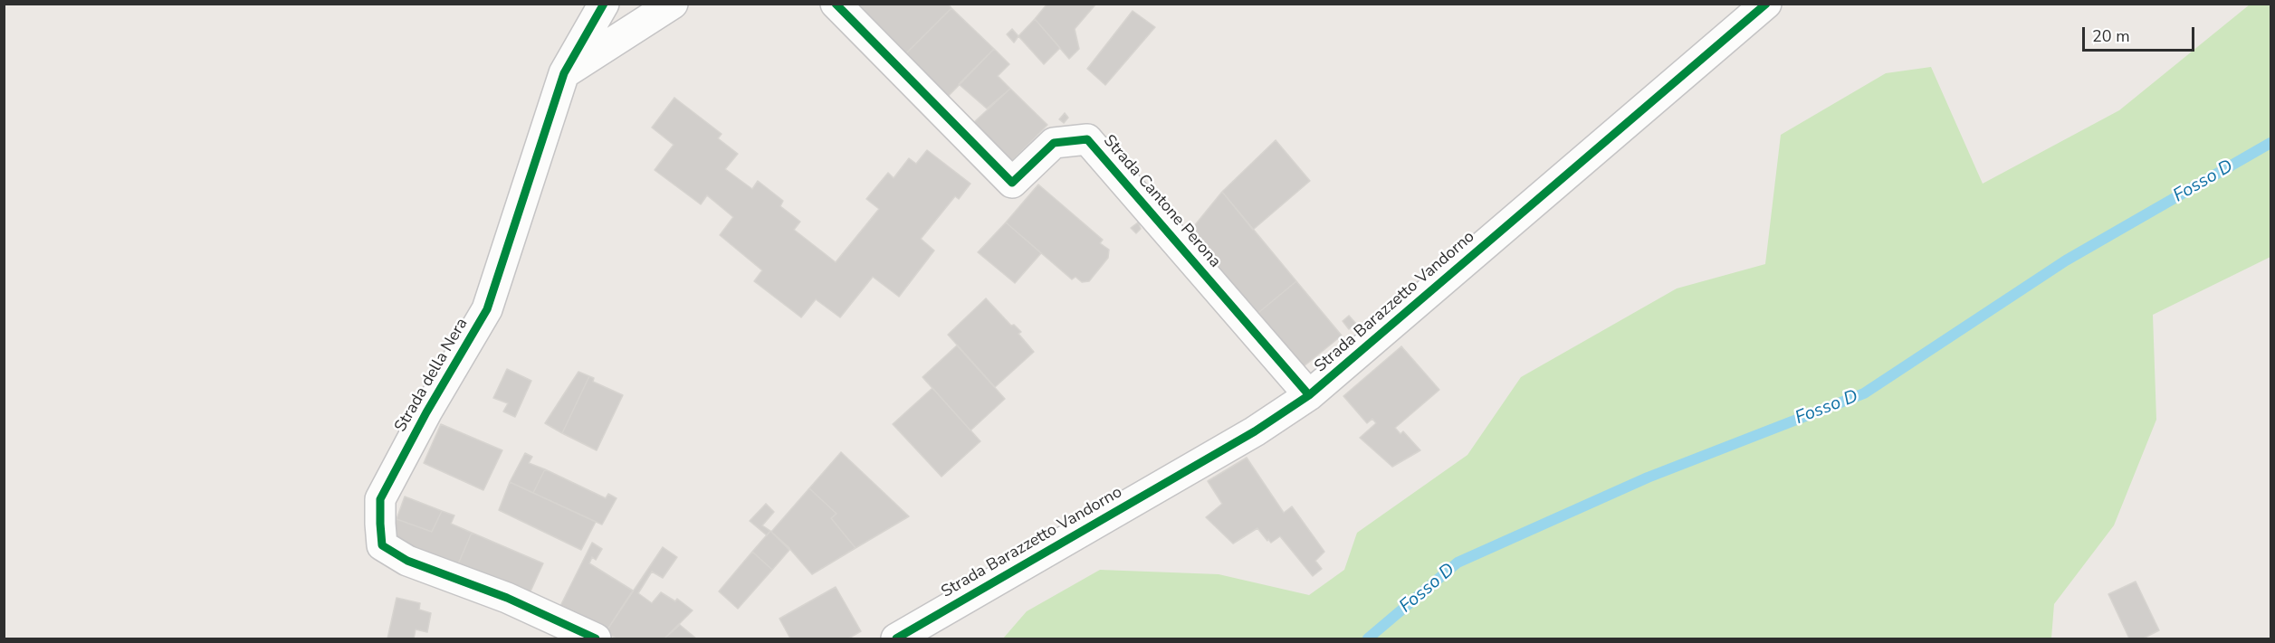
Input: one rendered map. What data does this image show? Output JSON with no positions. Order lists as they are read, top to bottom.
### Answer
{
  "streets": {
    "street": ["Strada Cantone Perona", "Strada Barazzetto Vandorno", "Strada della Nera"]
  },
  "crossings": [
    ["Strada Cantone Perona", "Strada Barazzetto Vandorno"]
  ],
  "water": ["Fosso D"],
  "scale_bar": "20 m"
}
